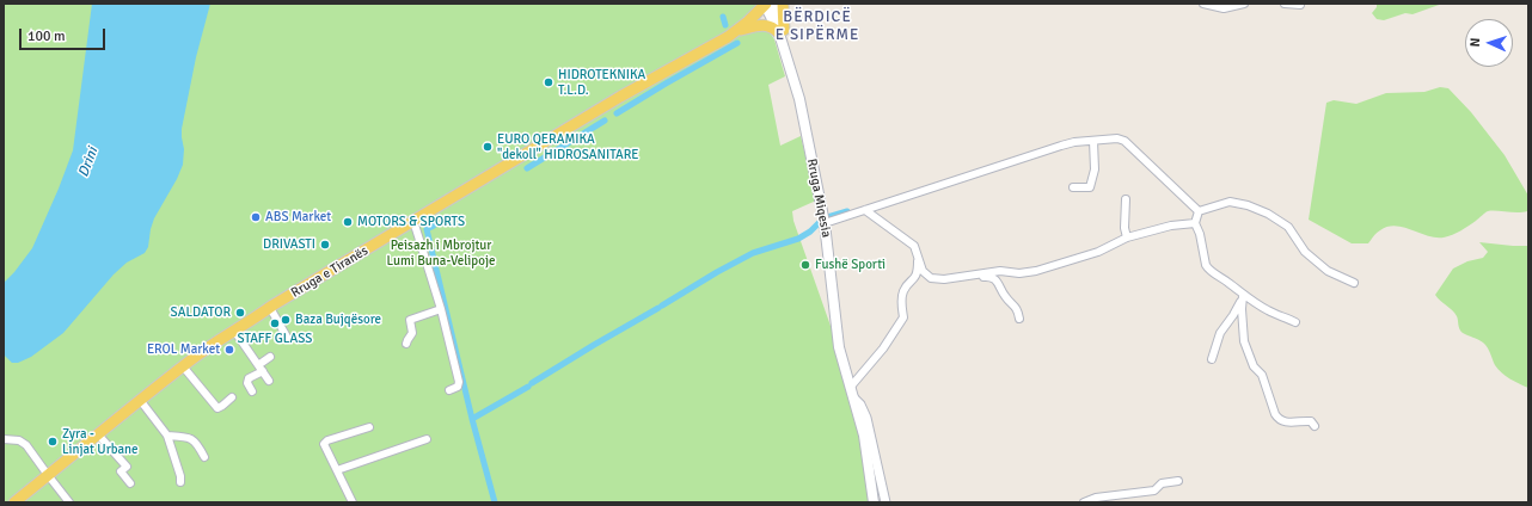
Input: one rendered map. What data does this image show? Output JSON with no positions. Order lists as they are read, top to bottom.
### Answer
{
  "streets": {
    "main road": ["Rruga Miqesia", "Rruga e Tiranës"]
  },
  "districts": ["BËRDICË E SIPËRME"],
  "water": ["Drini"],
  "parks": ["Peisazh i Mbrojtur Lumi Buna-Velipoje"],
  "places": [
    "HIDROTEKNIKA T.L.D.",
    "EURO QERAMIKA \"dekoll\" HIDROSANITARE",
    "ABS Market",
    "MOTORS & SPORTS",
    "DRIVASTI",
    "Fushë Sporti",
    "SALDATOR",
    "Baza Bujqësore",
    "STAFF GLASS",
    "EROL Market",
    "Zyra - Linjat Urbane"
  ],
  "scale_bar": "100 m",
  "north": "left"
}
